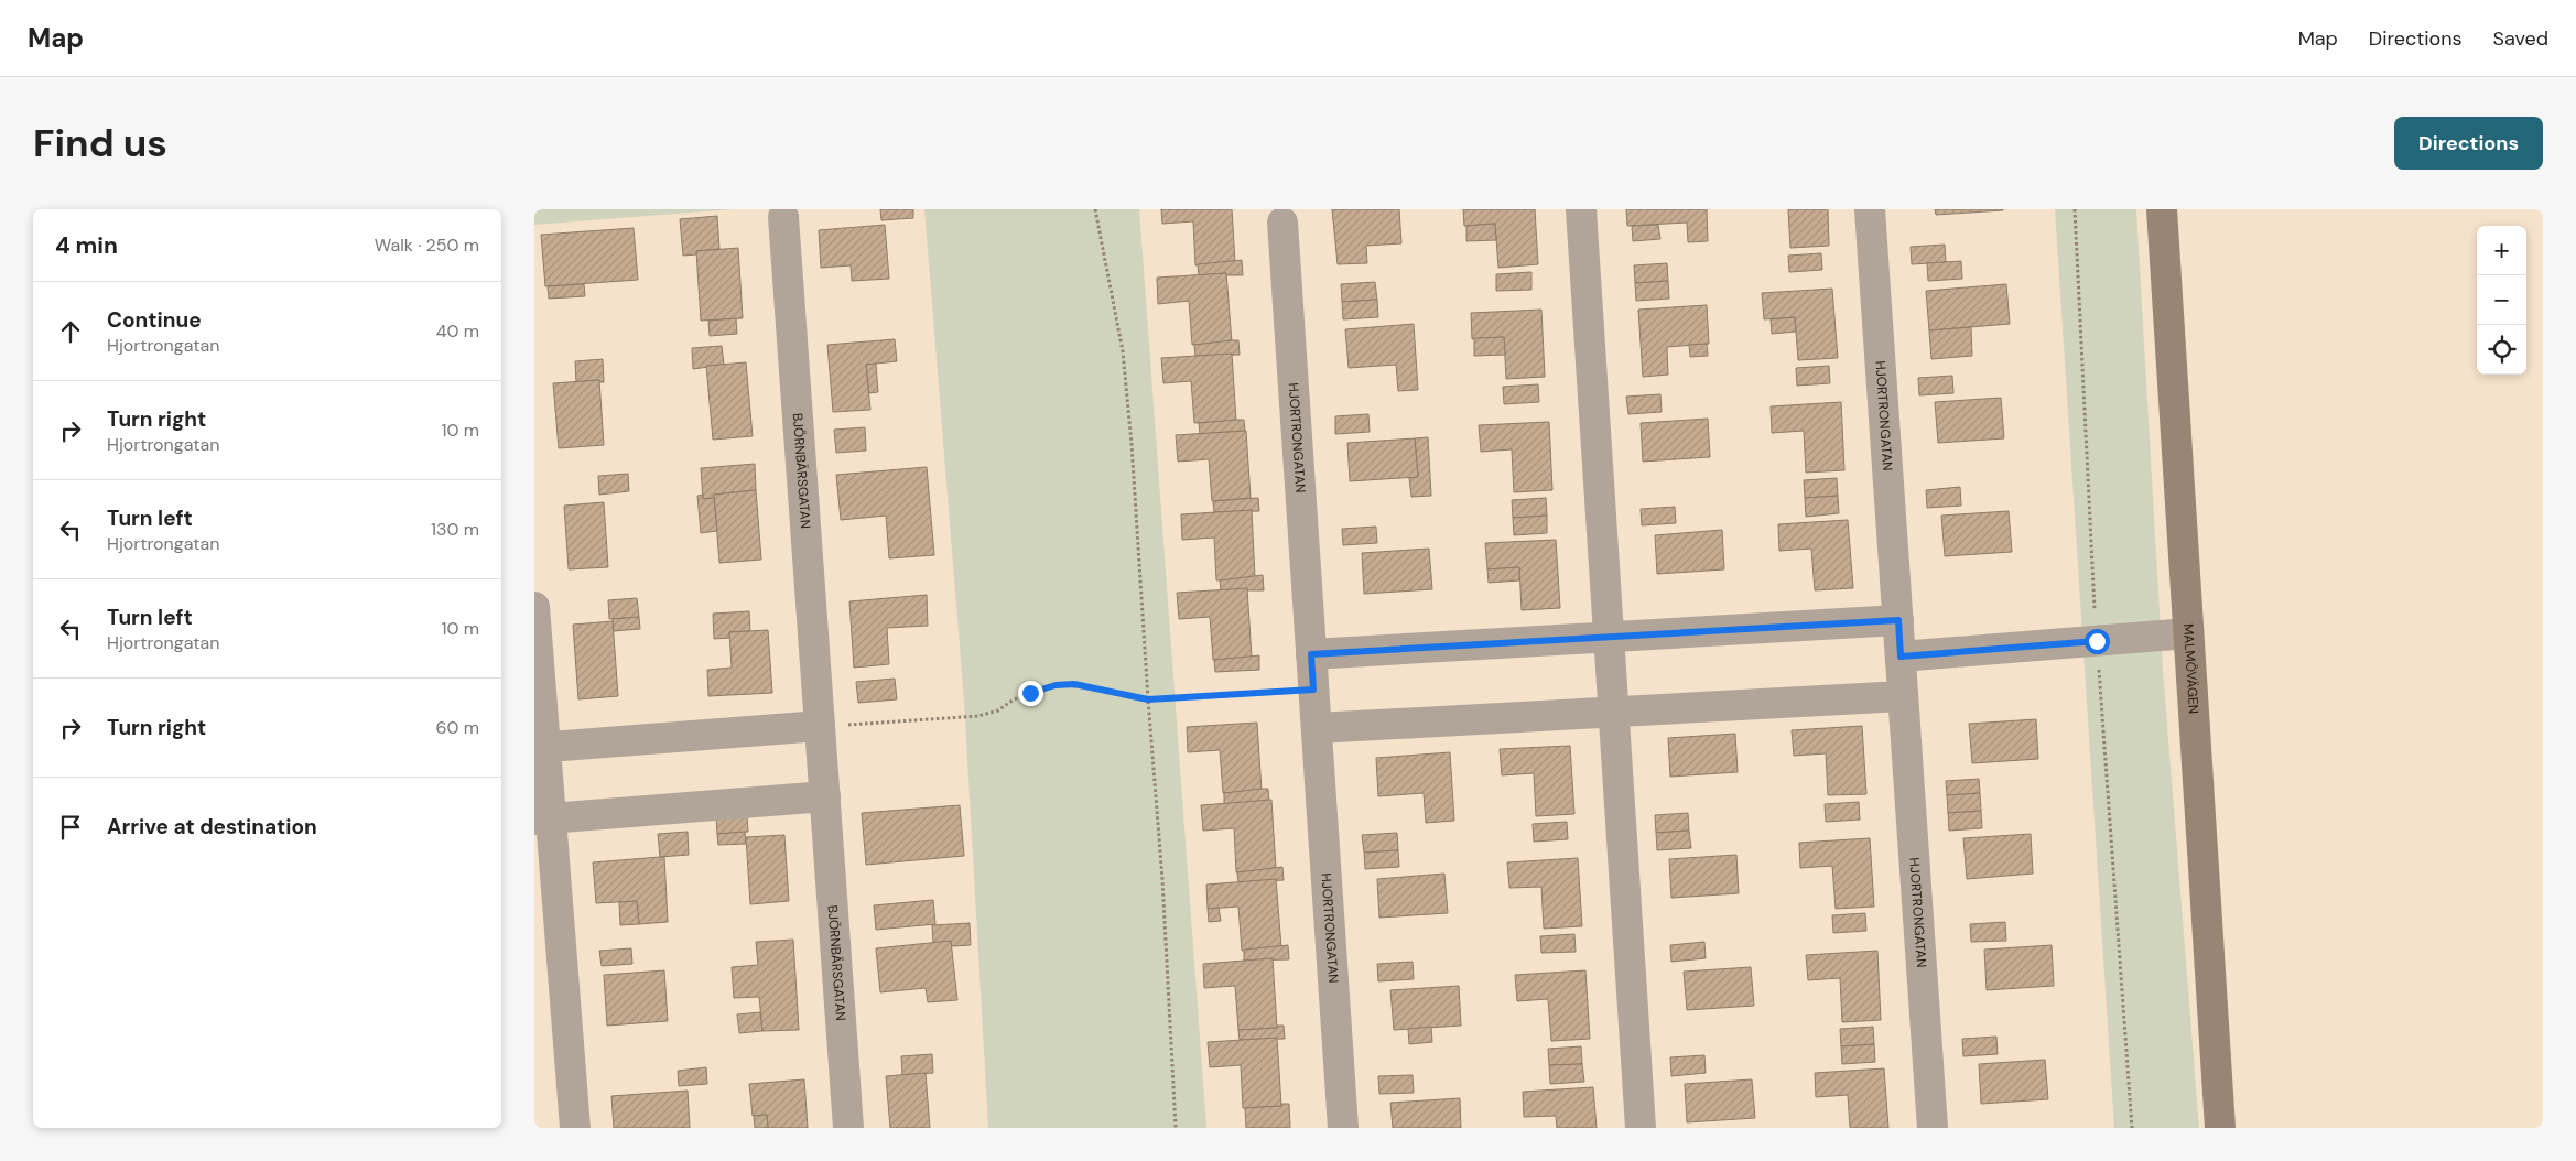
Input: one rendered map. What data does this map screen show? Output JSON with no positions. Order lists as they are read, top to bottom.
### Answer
{
  "streets": {
    "main road": ["MALMÖVÄGEN"],
    "street": ["HJORTRONGATAN", "BJÖRNBÄRSGATAN"]
  },
  "page": {
    "header": "Map",
    "nav": ["Map", "Directions", "Saved"],
    "buttons": "Directions",
    "title": "Find us",
    "heading": ["4 min", "Walk · 250 m"],
    "map_buttons": ["+", "−"],
    "list": [
      ["Continue", "Hjortrongatan", "40 m"],
      ["Turn right", "Hjortrongatan", "10 m"],
      ["Turn left", "Hjortrongatan", "130 m"],
      ["Turn left", "Hjortrongatan", "10 m"],
      ["Turn right", "60 m"],
      "Arrive at destination"
    ]
  }
}
